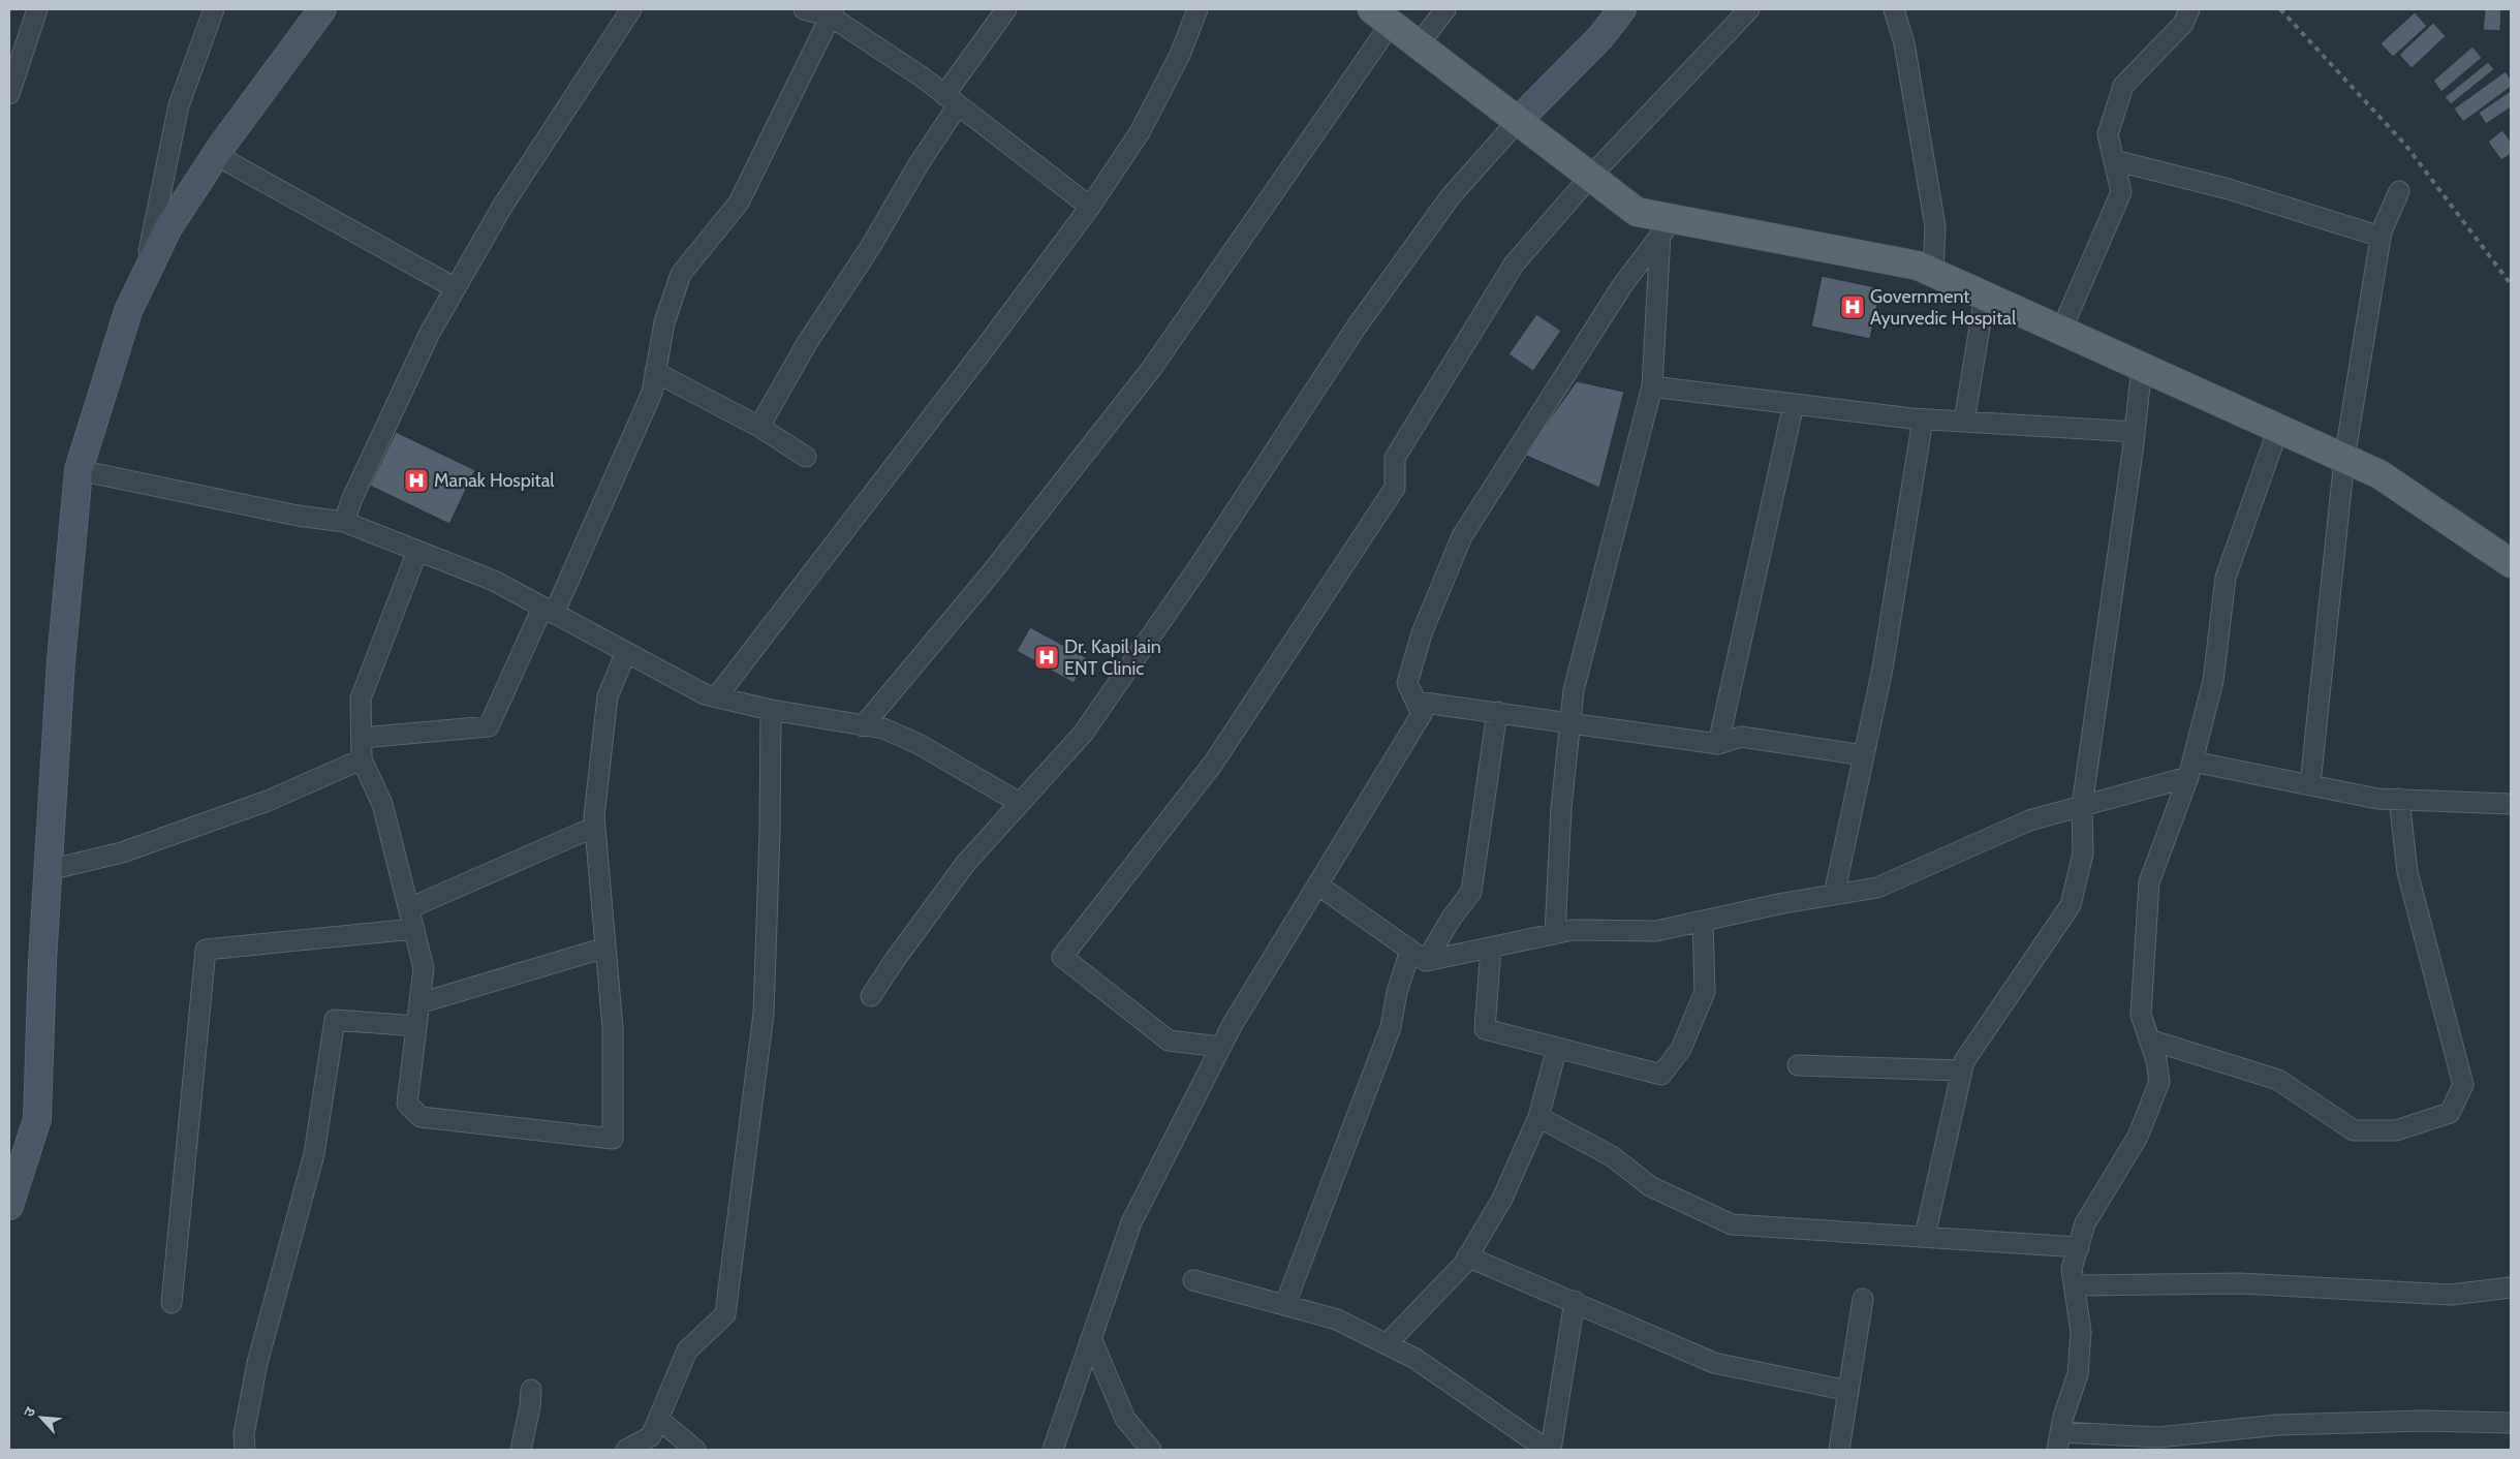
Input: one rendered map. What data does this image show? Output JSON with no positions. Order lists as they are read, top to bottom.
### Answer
{
  "places": {
    "hospital": ["Government Ayurvedic Hospital", "Manak Hospital", "Dr. Kapil Jain ENT Clinic"]
  },
  "north": "top left"
}
